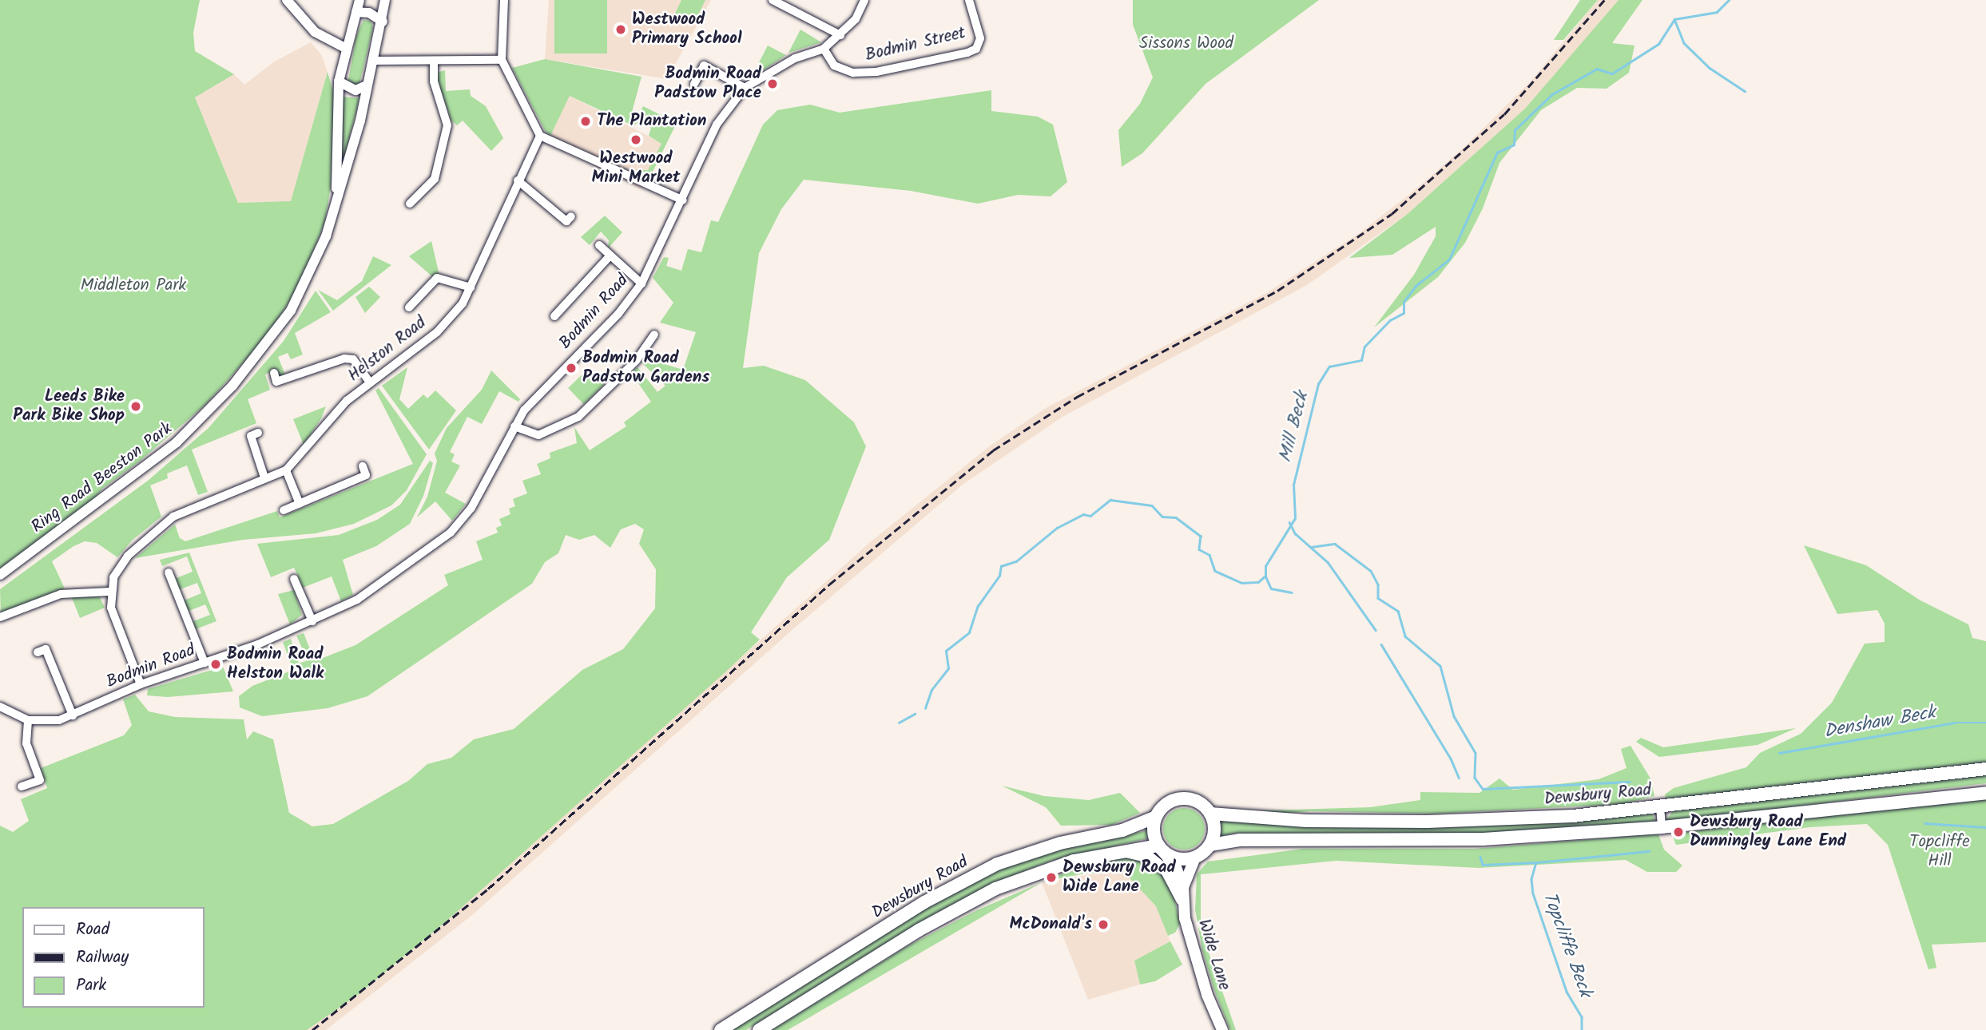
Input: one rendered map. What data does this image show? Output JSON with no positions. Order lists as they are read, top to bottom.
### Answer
{
  "streets": {
    "highway": ["Dewsbury Road"],
    "main road": ["Wide Lane"],
    "street": [
      "Bodmin Street",
      "Bodmin Road",
      "Helston Road",
      "Ring Road Beeston Park"
    ]
  },
  "crossings": [
    ["Bodmin Street", "Bodmin Road"],
    ["Dewsbury Road", "Wide Lane"]
  ],
  "water": ["Mill Beck", "Denshaw Beck", "Topcliffe Beck"],
  "parks": ["Sissons Wood", "Middleton Park", "Topcliffe Hill"],
  "places": [
    "Westwood Primary School",
    "Bodmin Road Padstow Place",
    "The Plantation",
    "Westwood Mini Market",
    "Bodmin Road Padstow Gardens",
    "Leeds Bike Park Bike Shop",
    "Bodmin Road Helston Walk",
    "Dewsbury Road Dunningley Lane End",
    "Dewsbury Road Wide Lane",
    "McDonald's"
  ],
  "legend": ["Road", "Railway", "Park"]
}
